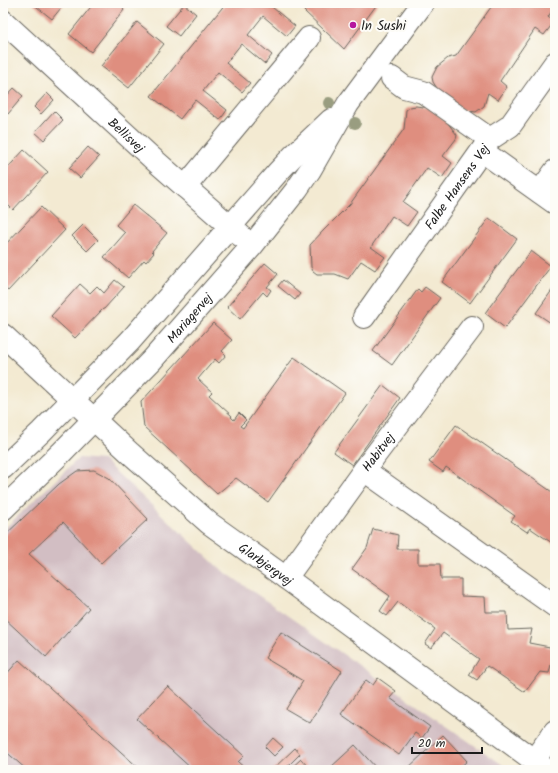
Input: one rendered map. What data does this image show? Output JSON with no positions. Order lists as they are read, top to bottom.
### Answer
{
  "streets": {
    "street": [
      "Bellisvej",
      "Falbe Hansens Vej",
      "Mariagervej",
      "Habitvej",
      "Glarbjergvej"
    ]
  },
  "crossings": [
    ["Bellisvej", "Mariagervej"],
    ["Mariagervej", "Glarbjergvej"],
    ["Habitvej", "Glarbjergvej"]
  ],
  "places": ["In Sushi"],
  "scale_bar": "20 m"
}
